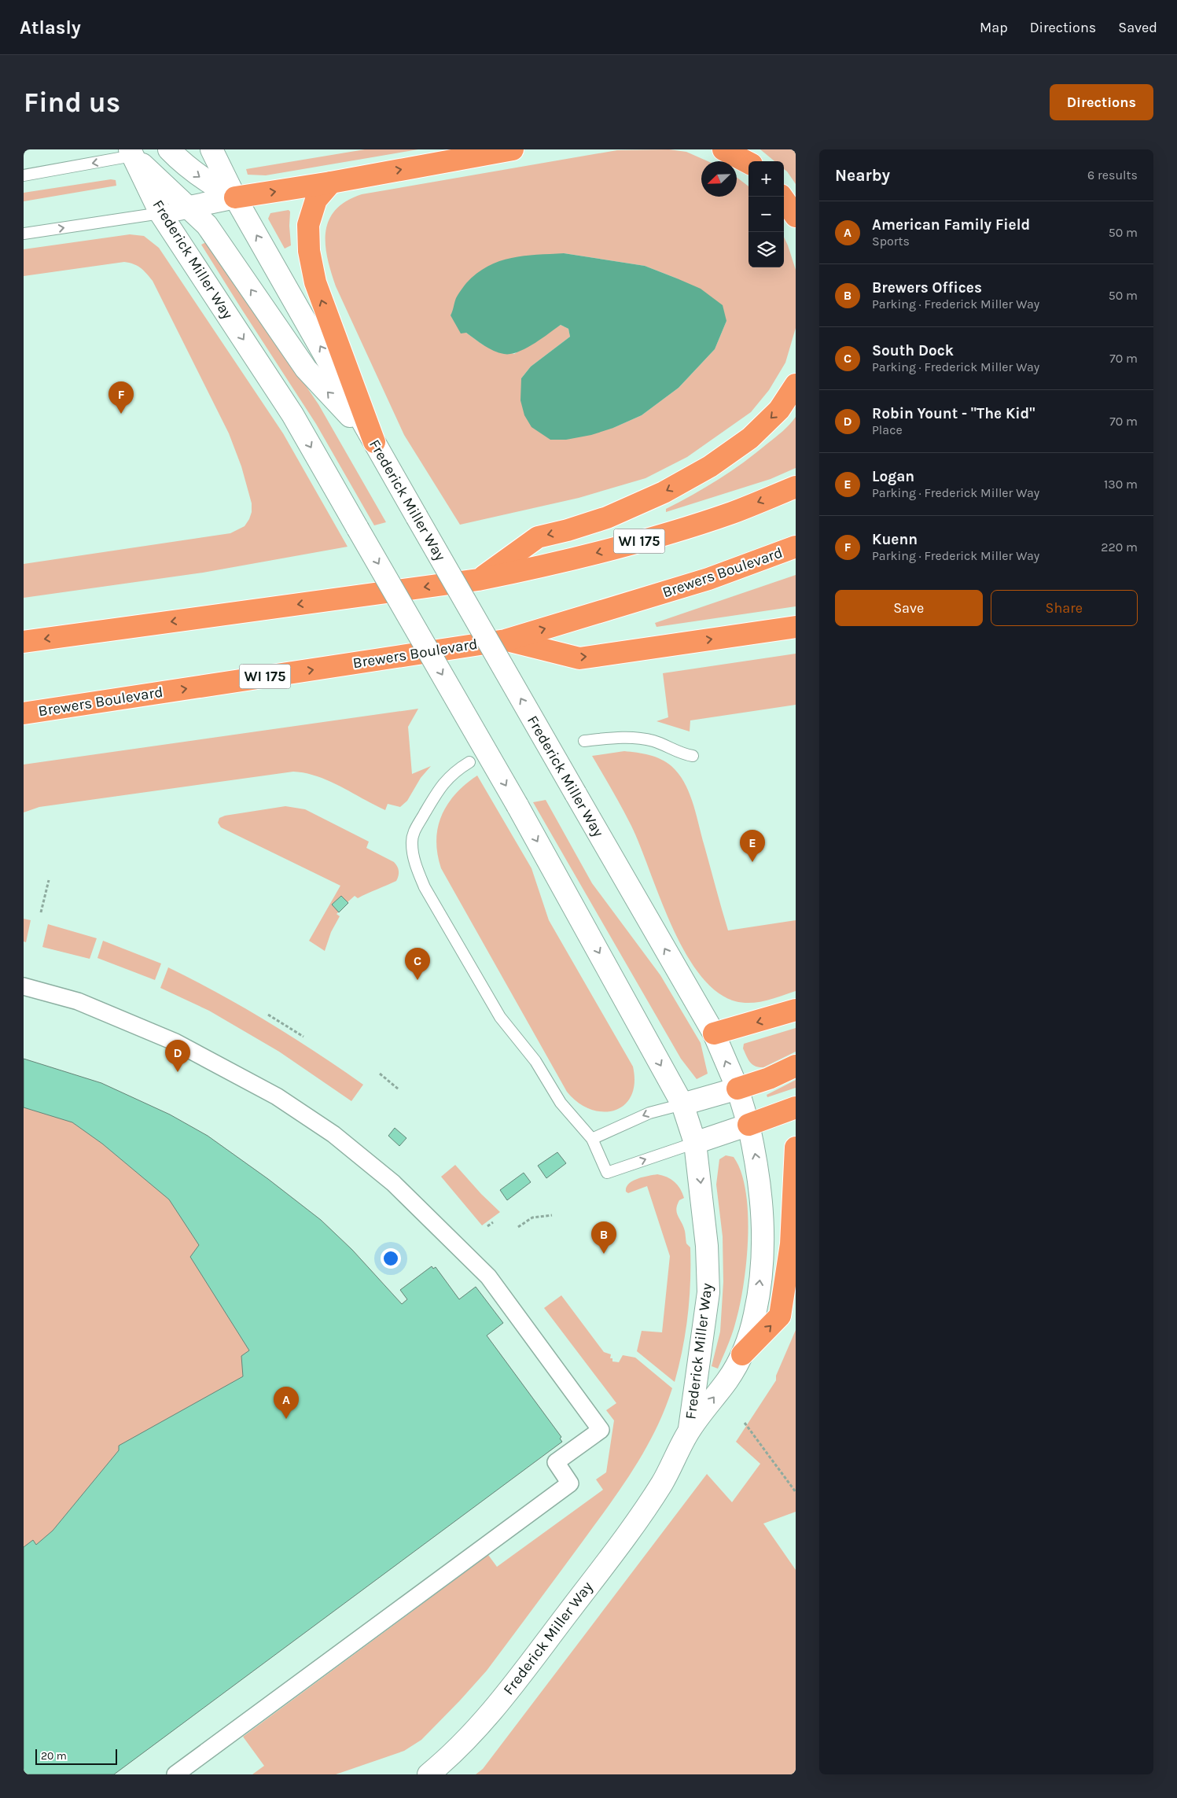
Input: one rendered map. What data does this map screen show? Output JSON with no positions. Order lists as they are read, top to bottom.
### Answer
{
  "streets": {
    "highway": ["WI 175", "Brewers Boulevard"],
    "street": ["Frederick Miller Way"]
  },
  "scale_bar": "20 m",
  "north": "bottom left",
  "page": {
    "header": "Atlasly",
    "nav": ["Map", "Directions", "Saved"],
    "buttons": [
      "Directions",
      ["Save", "Share"]
    ],
    "title": "Find us",
    "heading": ["Nearby", "6 results"],
    "map_buttons": ["+", "−"],
    "list": [
      {
        "mark": "A",
        "name": "American Family Field",
        "note": "Sports",
        "value": "50 m"
      },
      {
        "mark": "B",
        "name": "Brewers Offices",
        "note": "Parking · Frederick Miller Way",
        "value": "50 m"
      },
      {
        "mark": "C",
        "name": "South Dock",
        "note": "Parking · Frederick Miller Way",
        "value": "70 m"
      },
      {
        "mark": "D",
        "name": "Robin Yount - \"The Kid\"",
        "note": "Place",
        "value": "70 m"
      },
      {
        "mark": "E",
        "name": "Logan",
        "note": "Parking · Frederick Miller Way",
        "value": "130 m"
      },
      {
        "mark": "F",
        "name": "Kuenn",
        "note": "Parking · Frederick Miller Way",
        "value": "220 m"
      }
    ],
    "pins": [
      "F",
      "E",
      "C",
      "D",
      "B",
      "A"
    ],
    "scale": "20 m"
  }
}
